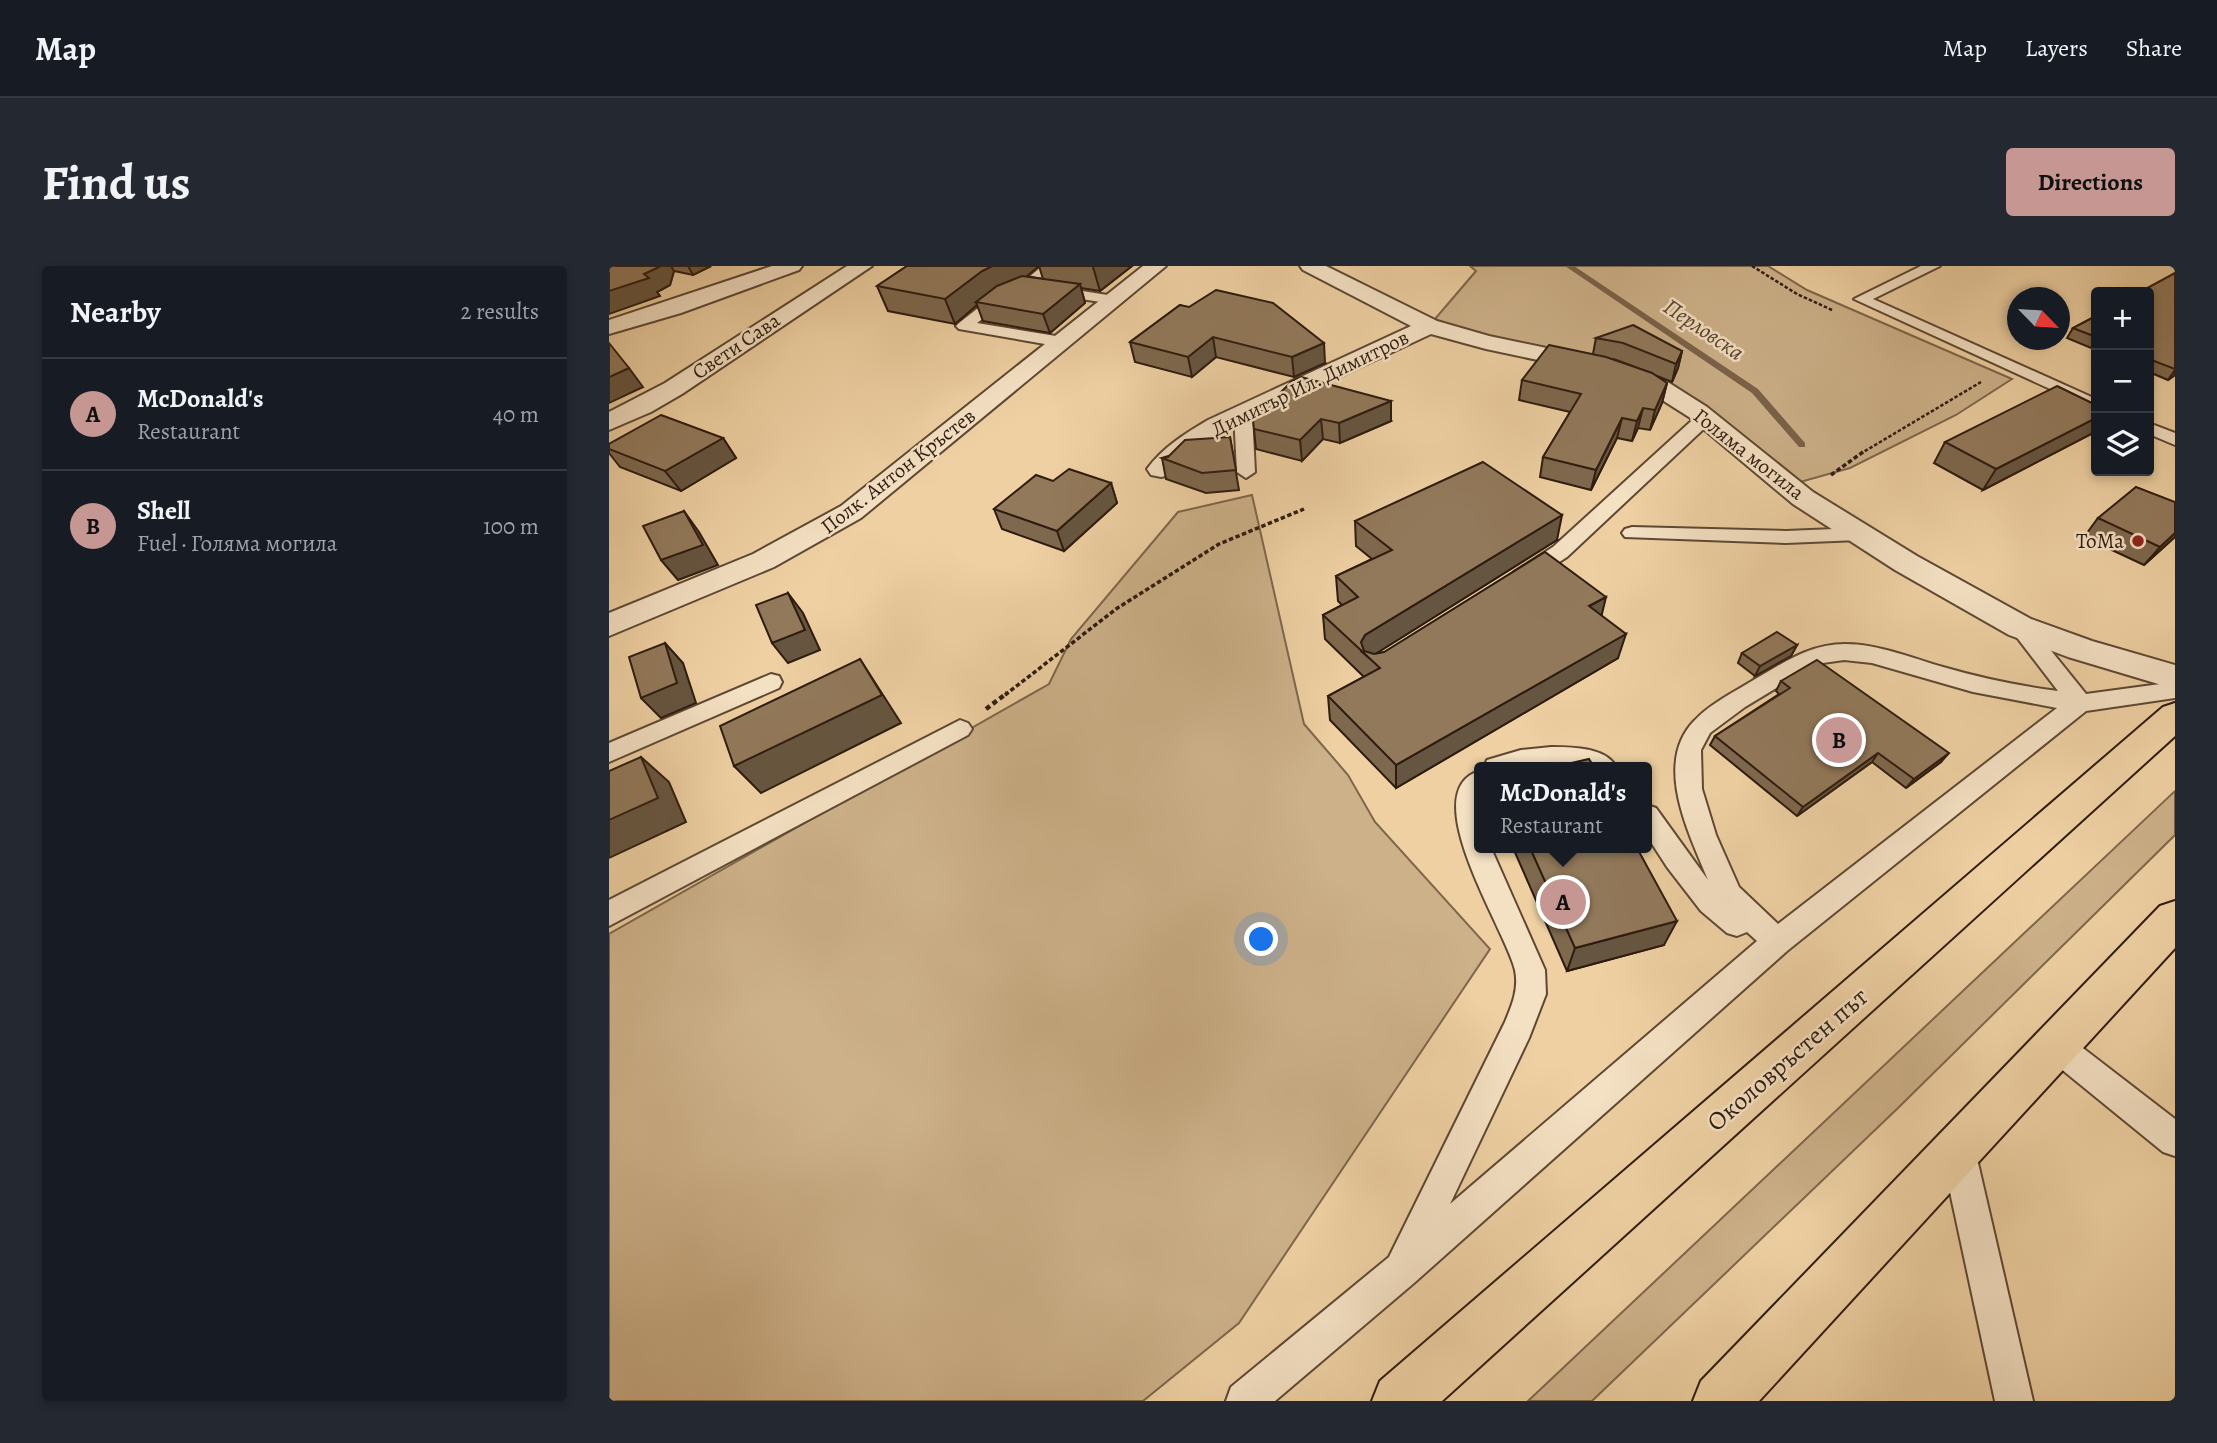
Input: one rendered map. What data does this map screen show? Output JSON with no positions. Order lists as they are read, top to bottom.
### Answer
{
  "streets": {
    "highway": ["Околовръстен път"],
    "street": [
      "Свети Сава",
      "Димитър Ил. Димитров",
      "Голяма могила",
      "Полк. Антон Кръстев"
    ]
  },
  "crossings": [
    ["Димитър Ил. Димитров", "Голяма могила"]
  ],
  "water": ["Перловска"],
  "places": ["ТоМа"],
  "north": "bottom right",
  "page": {
    "header": "Map",
    "nav": ["Map", "Layers", "Share"],
    "buttons": "Directions",
    "title": "Find us",
    "heading": ["Nearby", "2 results"],
    "map_buttons": ["+", "−"],
    "list": [
      {
        "mark": "A",
        "name": "McDonald's",
        "note": "Restaurant",
        "value": "40 m"
      },
      {
        "mark": "B",
        "name": "Shell",
        "note": "Fuel · Голяма могила",
        "value": "100 m"
      }
    ],
    "pins": ["B", "A"],
    "popup": ["McDonald's", "Restaurant"]
  }
}
